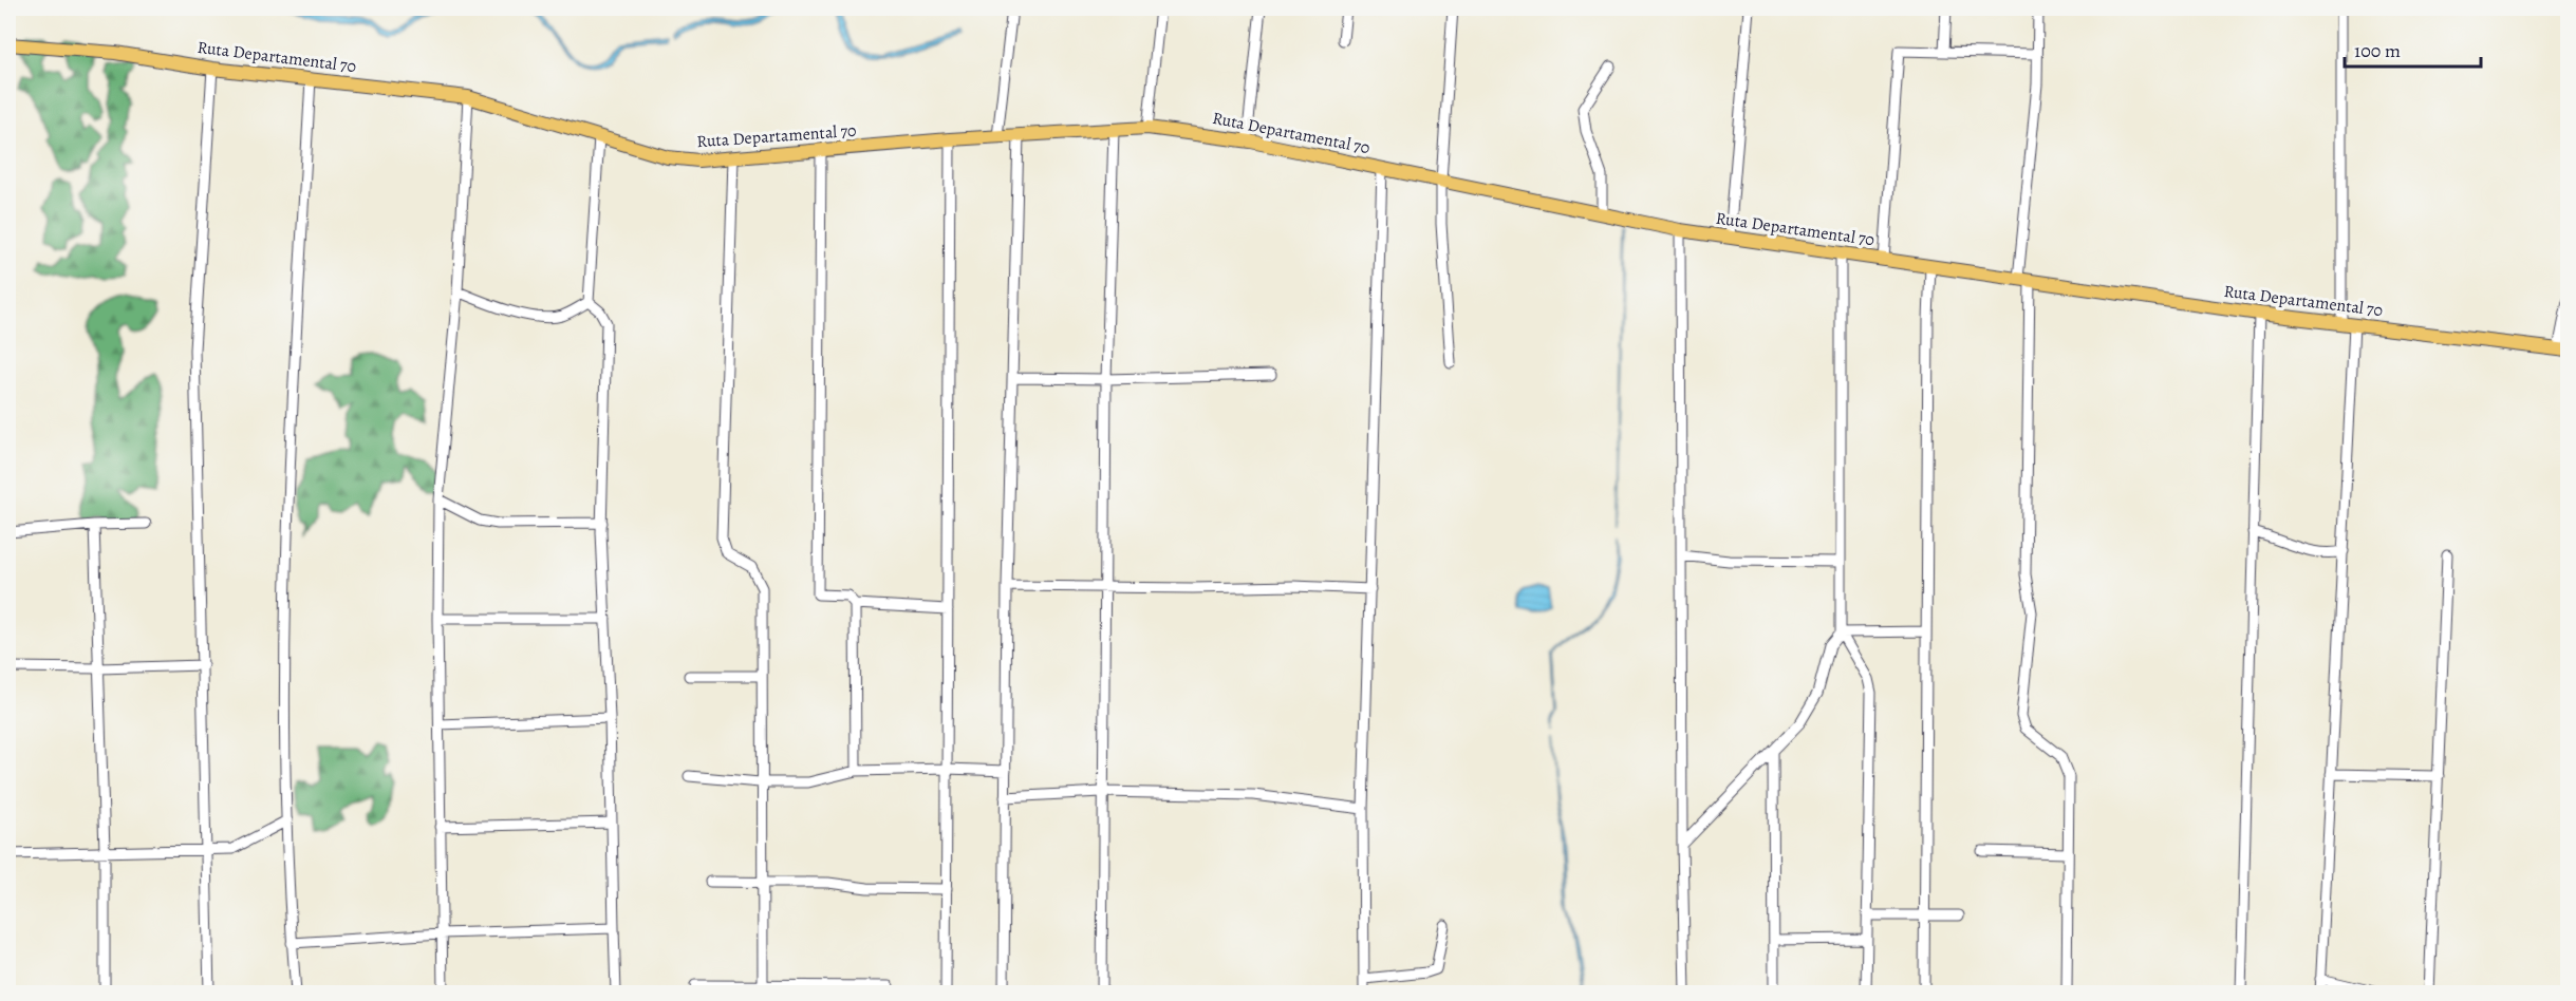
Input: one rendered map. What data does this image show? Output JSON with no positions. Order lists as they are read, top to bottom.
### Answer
{
  "streets": {
    "main road": ["Ruta Departamental 70"]
  },
  "scale_bar": "100 m"
}
